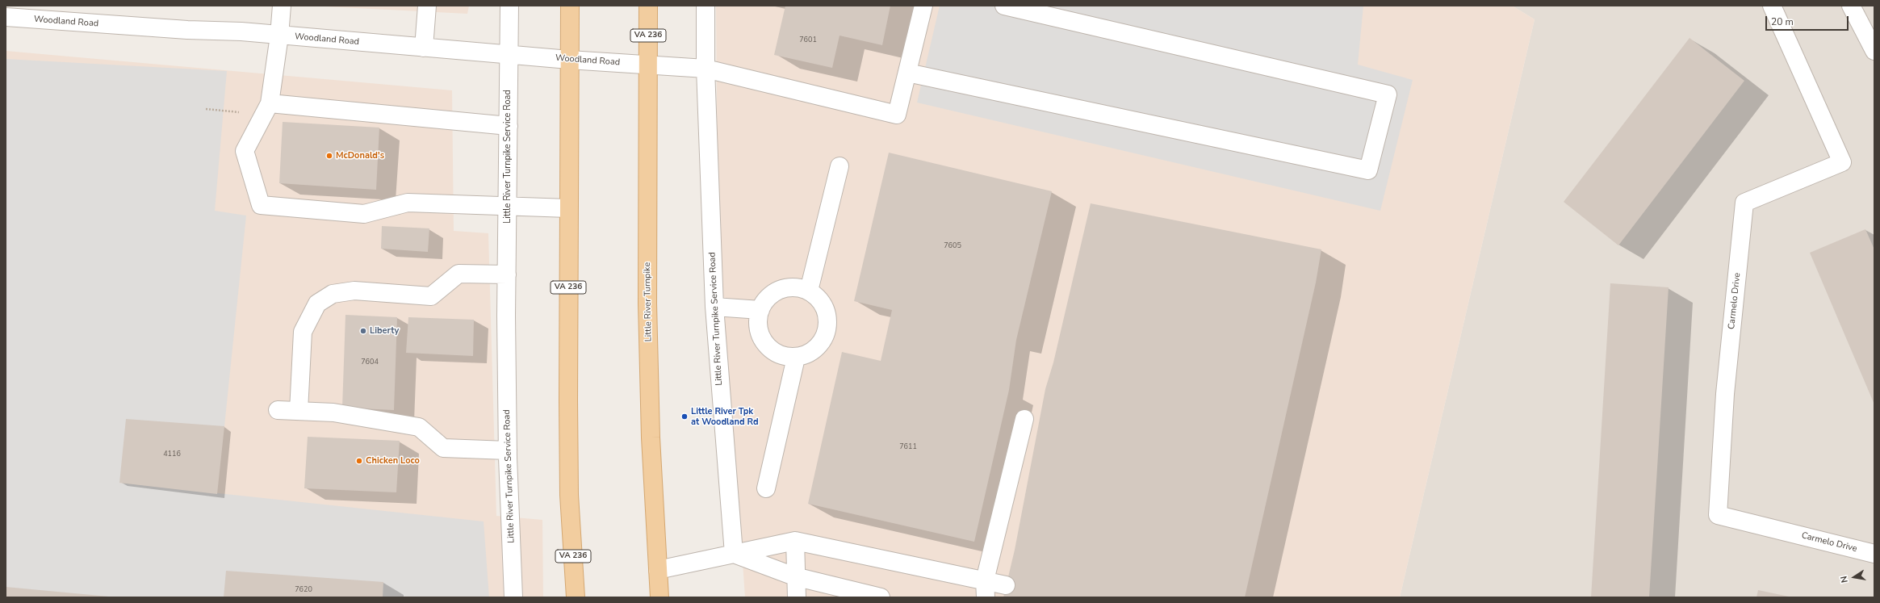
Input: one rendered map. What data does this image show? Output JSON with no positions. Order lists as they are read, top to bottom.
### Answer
{
  "streets": {
    "main road": ["VA 236", "Little River Turnpike"],
    "street": ["Woodland Road", "Little River Turnpike Service Road", "Carmelo Drive"]
  },
  "crossings": [
    ["Woodland Road", "VA 236"],
    ["Woodland Road", "Little River Turnpike Service Road"],
    ["Woodland Road", "Little River Turnpike"]
  ],
  "places": [
    "McDonald's",
    "Liberty",
    "Little River Tpk at Woodland Rd",
    "Chicken Loco"
  ],
  "house_numbers": [
    "7601",
    "7605",
    "7604",
    "7611",
    "4116",
    "7620"
  ],
  "scale_bar": "20 m",
  "north": "left"
}
